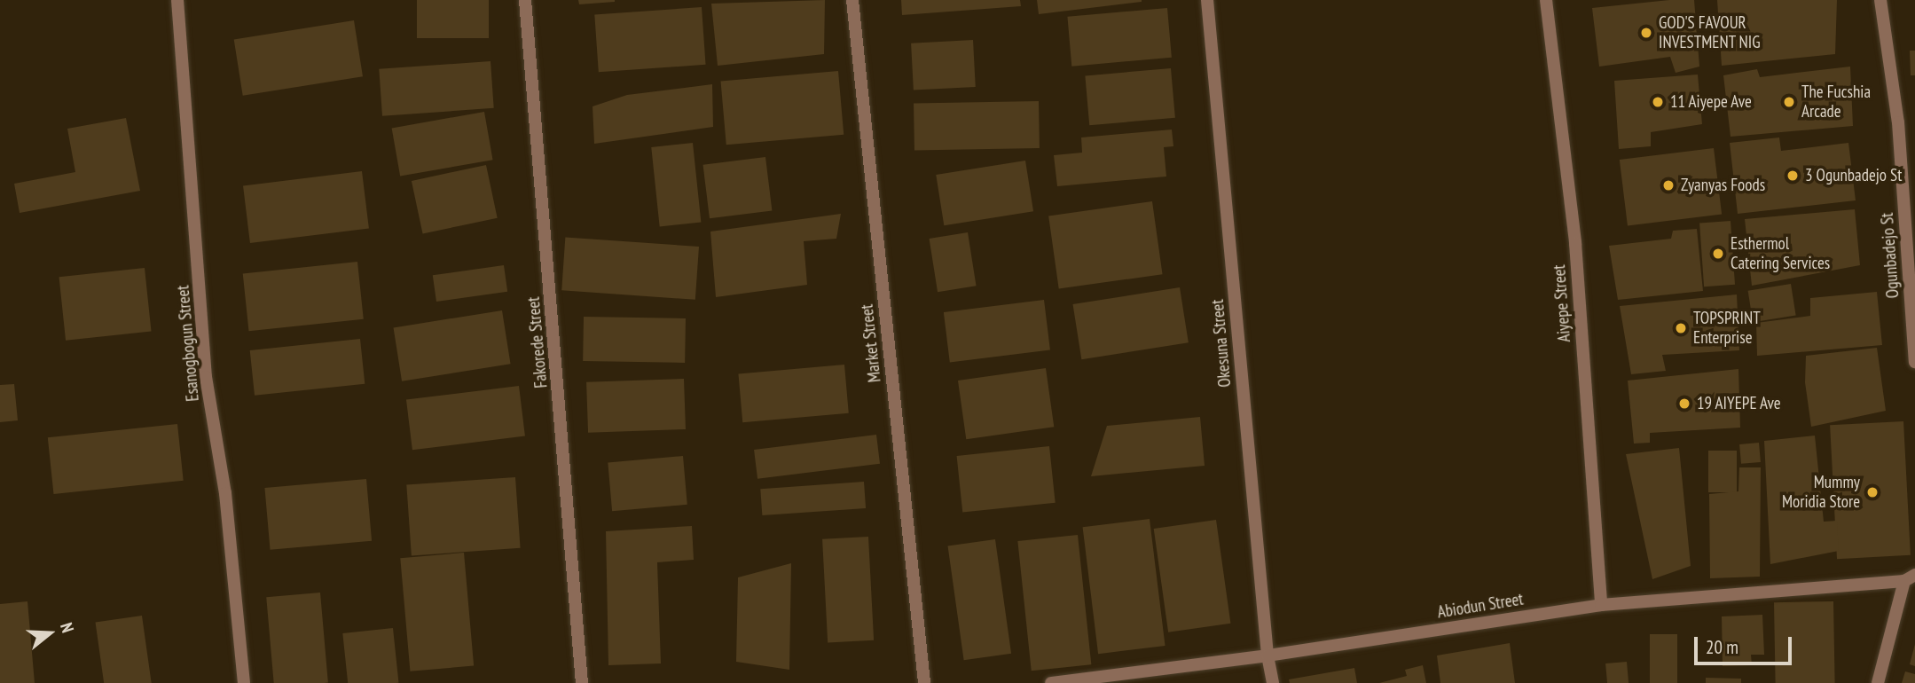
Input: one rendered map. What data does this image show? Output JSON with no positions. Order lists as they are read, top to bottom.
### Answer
{
  "streets": {
    "street": [
      "Ogunbadejo St",
      "Aiyepe Street",
      "Fakorede Street",
      "Esanogbogun Street",
      "Market Street",
      "Okesuna Street",
      "Abiodun Street"
    ]
  },
  "crossings": [
    ["Aiyepe Street", "Abiodun Street"],
    ["Okesuna Street", "Abiodun Street"]
  ],
  "places": [
    "GOD'S FAVOUR INVESTMENT NIG",
    "11 Aiyepe Ave",
    "The Fucshia Arcade",
    "3 Ogunbadejo St",
    "Zyanyas Foods",
    "Esthermol Catering Services",
    "TOPSPRINT Enterprise",
    "19 AIYEPE Ave",
    "Mummy Moridia Store"
  ],
  "scale_bar": "20 m",
  "north": "right"
}
